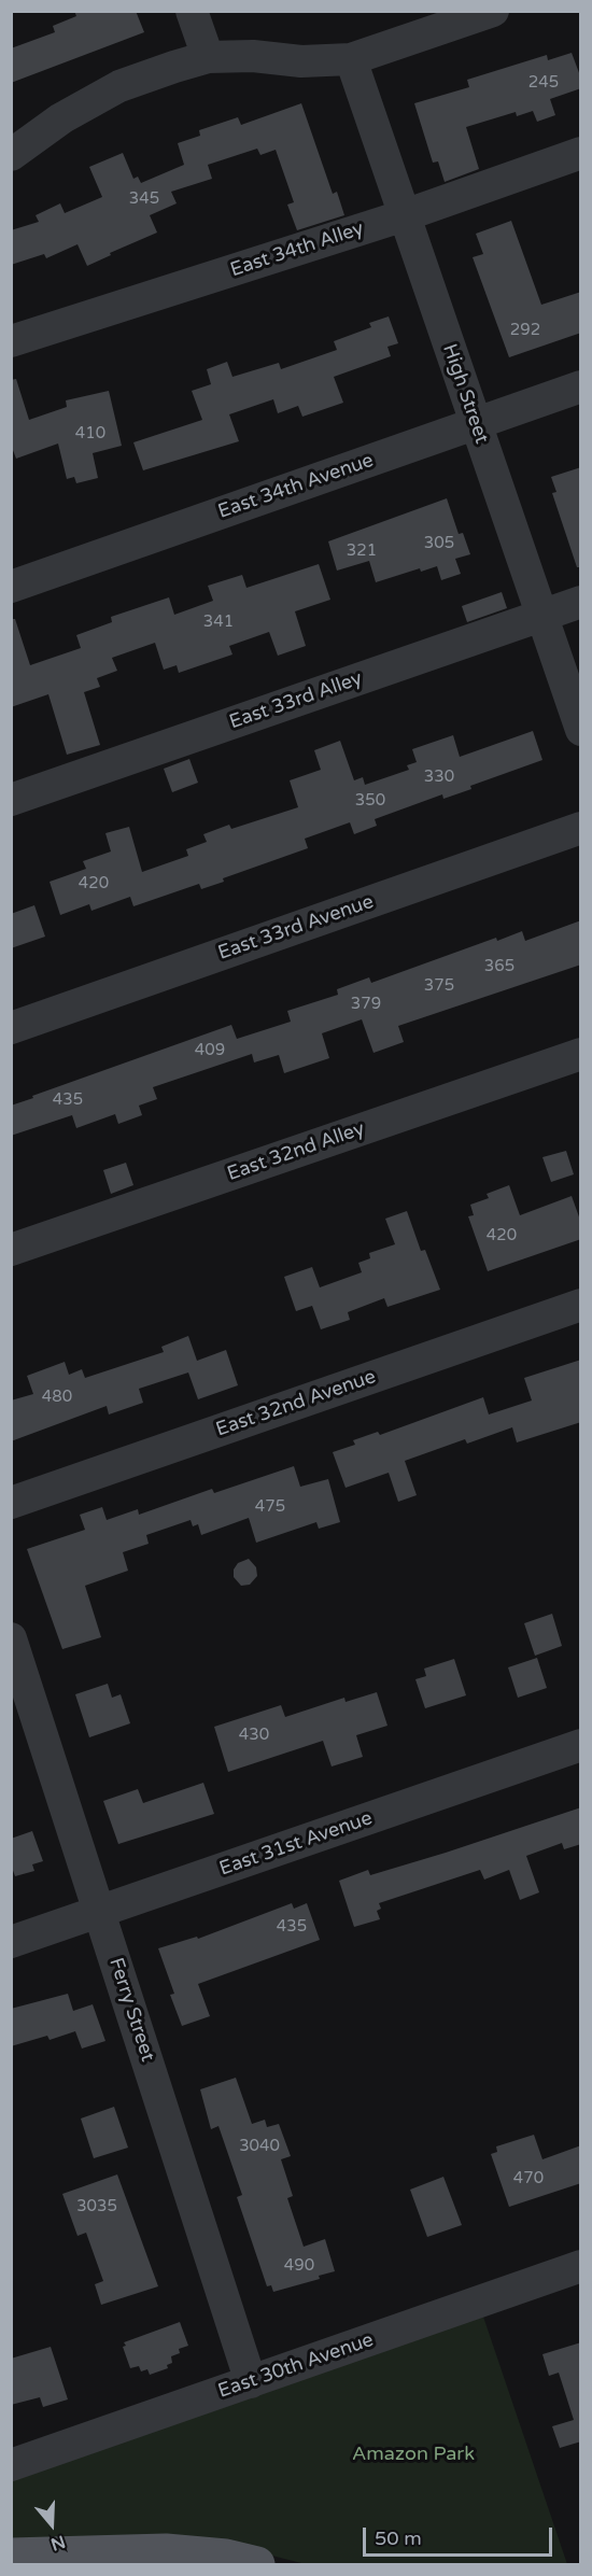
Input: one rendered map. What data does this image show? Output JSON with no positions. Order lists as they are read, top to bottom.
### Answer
{
  "streets": {
    "street": [
      "East 34th Alley",
      "High Street",
      "East 34th Avenue",
      "East 33rd Alley",
      "East 33rd Avenue",
      "East 32nd Alley",
      "East 32nd Avenue",
      "East 31st Avenue",
      "Ferry Street",
      "East 30th Avenue"
    ]
  },
  "crossings": [
    ["East 34th Alley", "High Street"],
    ["High Street", "East 34th Avenue"],
    ["High Street", "East 33rd Alley"],
    ["East 31st Avenue", "Ferry Street"],
    ["Ferry Street", "East 30th Avenue"]
  ],
  "parks": ["Amazon Park"],
  "house_numbers": [
    "245",
    "345",
    "292",
    "410",
    "305",
    "321",
    "341",
    "330",
    "350",
    "420",
    "365",
    "375",
    "379",
    "409",
    "435",
    "420",
    "480",
    "475",
    "430",
    "435",
    "3040",
    "470",
    "3035",
    "490"
  ],
  "scale_bar": "50 m",
  "north": "bottom"
}
